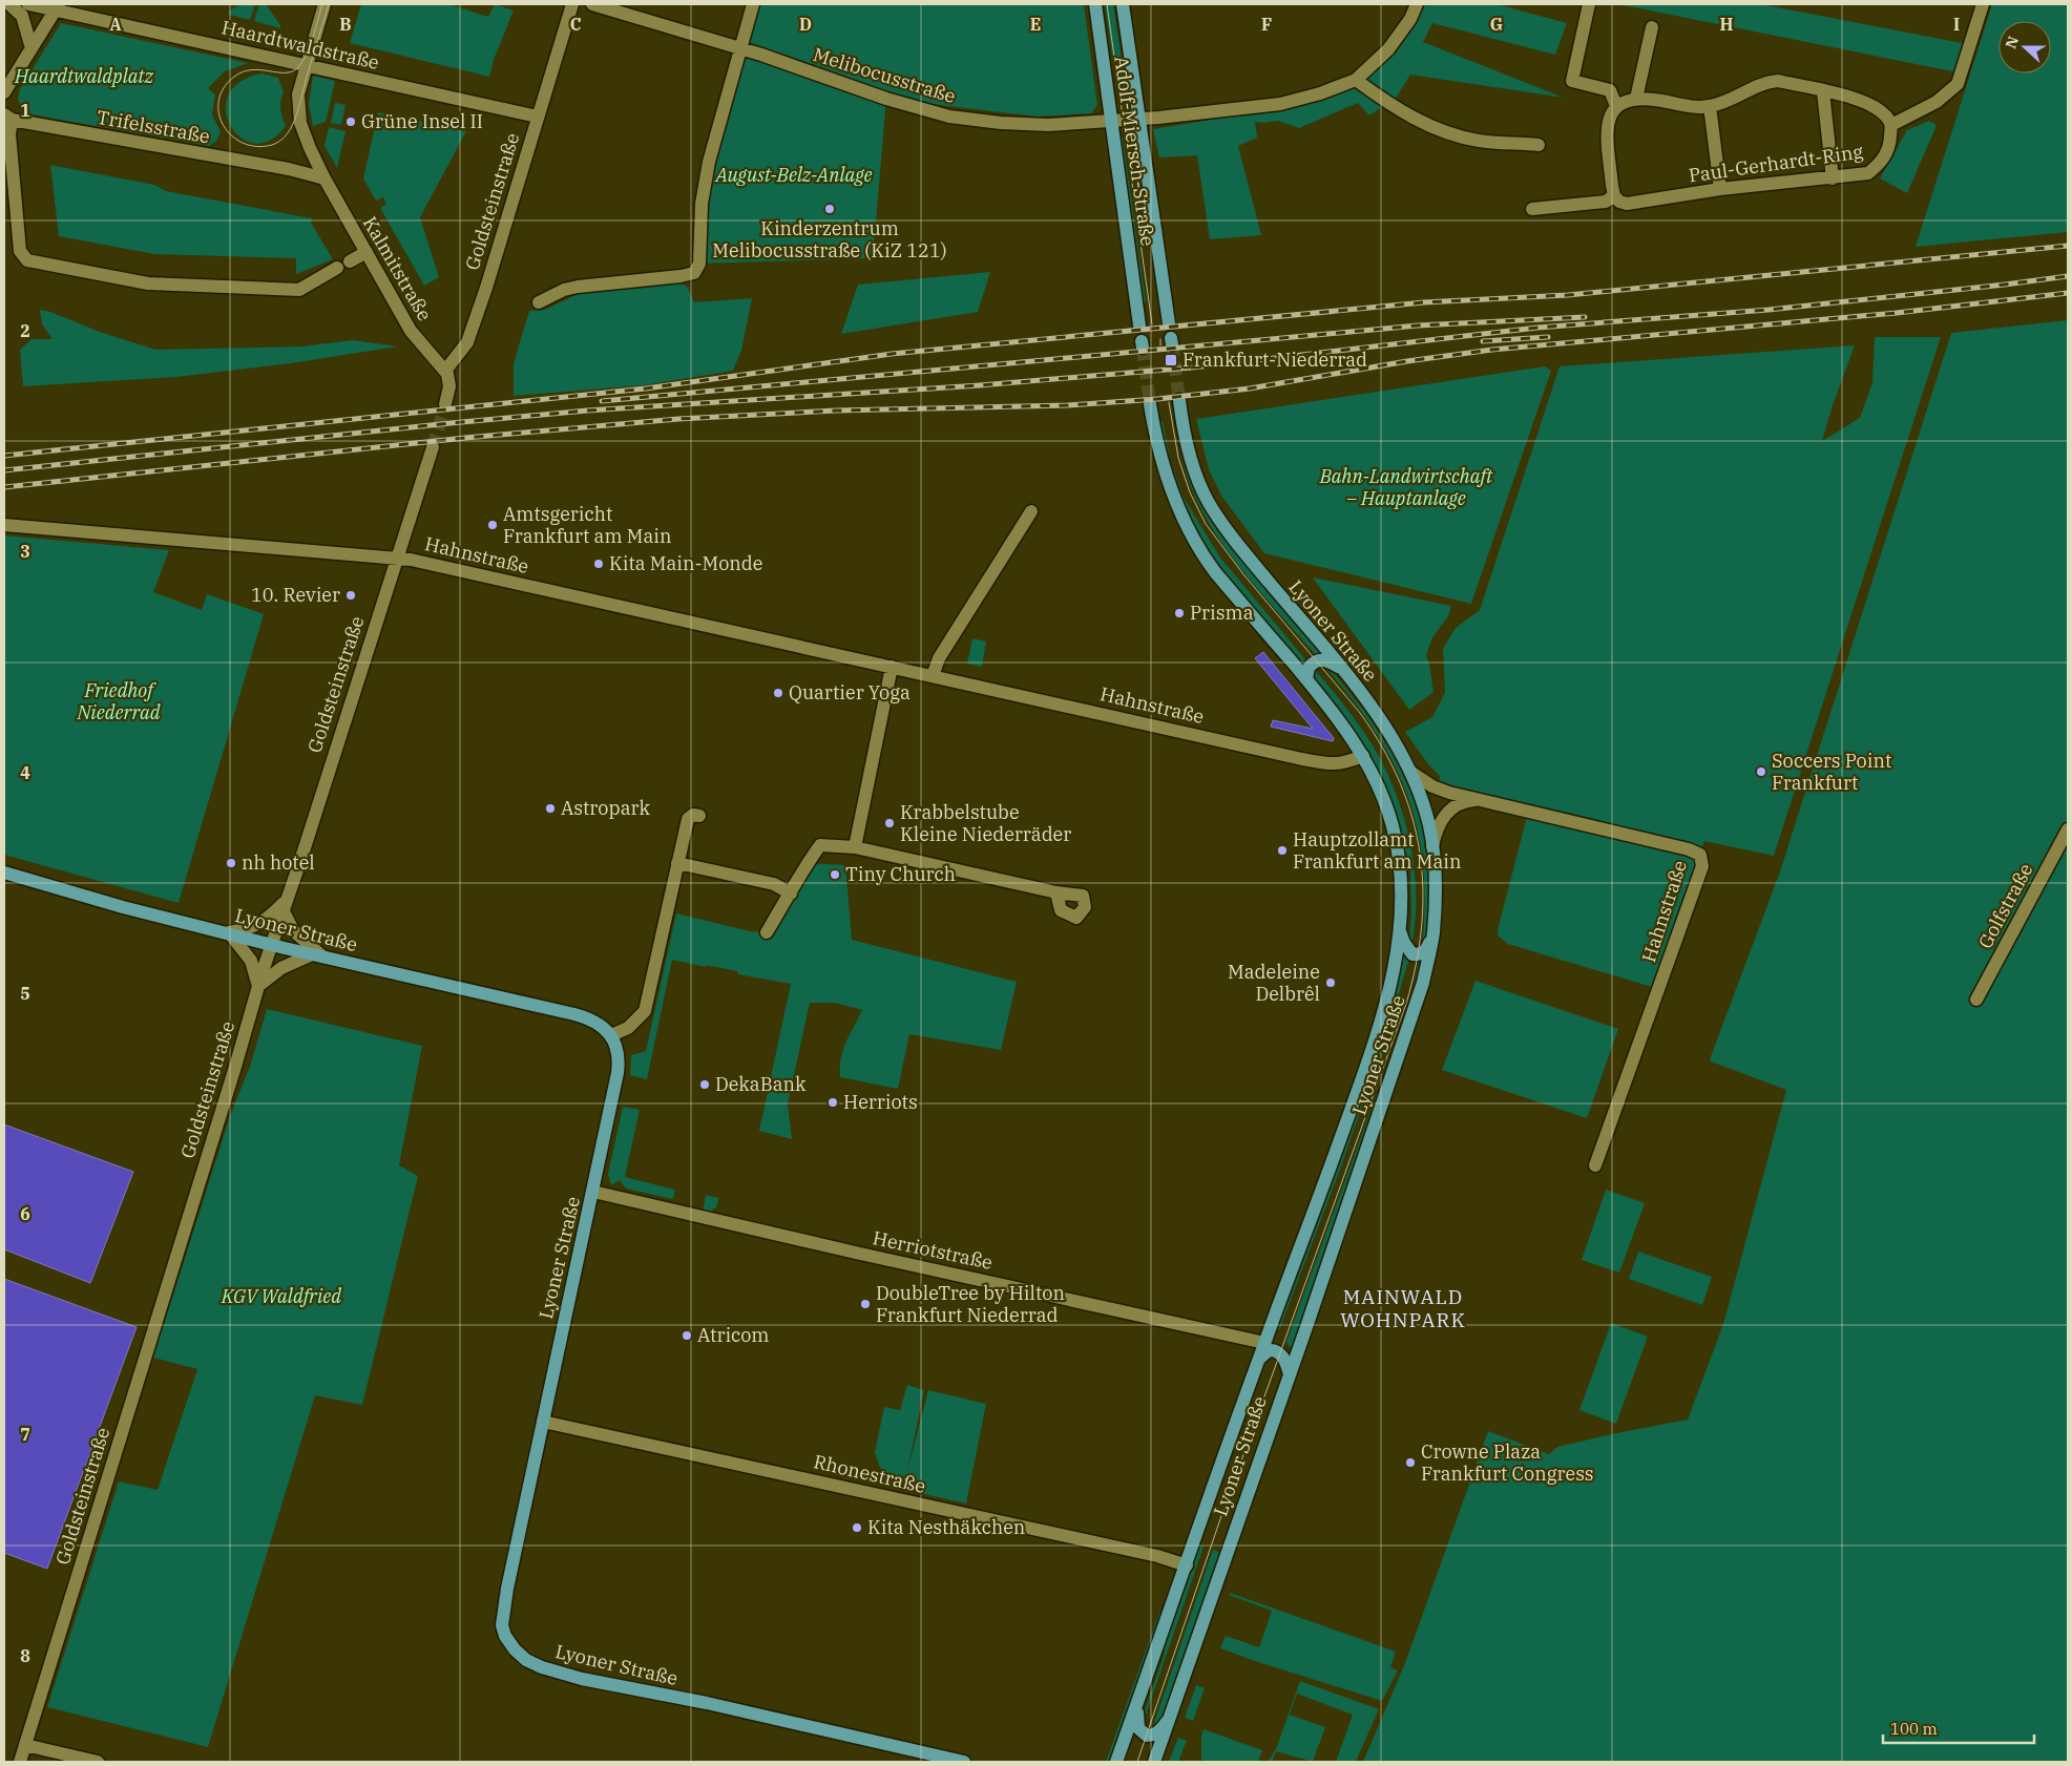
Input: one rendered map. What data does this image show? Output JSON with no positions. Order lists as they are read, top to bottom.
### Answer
{
  "streets": {
    "main road": ["Adolf-Miersch-Straße", "Lyoner Straße"],
    "street": [
      "Haardtwaldstraße",
      "Melibocusstraße",
      "Trifelsstraße",
      "Paul-Gerhardt-Ring",
      "Goldsteinstraße",
      "Kalmitstraße",
      "Hahnstraße",
      "Golfstraße",
      "Herriotstraße",
      "Rhonestraße"
    ]
  },
  "crossings": [
    ["Haardtwaldstraße", "Goldsteinstraße"],
    ["Melibocusstraße", "Adolf-Miersch-Straße"],
    ["Trifelsstraße", "Kalmitstraße"],
    ["Goldsteinstraße", "Kalmitstraße"],
    ["Goldsteinstraße", "Hahnstraße"],
    ["Goldsteinstraße", "Lyoner Straße"],
    ["Hahnstraße", "Lyoner Straße"],
    ["Lyoner Straße", "Herriotstraße"],
    ["Lyoner Straße", "Rhonestraße"]
  ],
  "districts": ["MAINWALD WOHNPARK"],
  "parks": [
    "Haardtwaldplatz",
    "August-Belz-Anlage",
    "Bahn-Landwirtschaft – Hauptanlage",
    "Friedhof Niederrad",
    "KGV Waldfried"
  ],
  "places": {
    "other": [
      "Grüne Insel II",
      "Kinderzentrum Melibocusstraße (KiZ 121)",
      "Amtsgericht Frankfurt am Main",
      "Kita Main-Monde",
      "10. Revier",
      "Prisma",
      "Quartier Yoga",
      "Soccers Point Frankfurt",
      "Astropark",
      "Krabbelstube Kleine Niederräder",
      "Hauptzollamt Frankfurt am Main",
      "nh hotel",
      "Tiny Church",
      "Madeleine Delbrêl",
      "DekaBank",
      "Herriots",
      "DoubleTree by Hilton Frankfurt Niederrad",
      "Atricom",
      "Crowne Plaza Frankfurt Congress",
      "Kita Nesthäkchen"
    ],
    "transit": ["Frankfurt-Niederrad"]
  },
  "scale_bar": "100 m",
  "north": "left",
  "grid": {
    "columns": [
      "A",
      "B",
      "C",
      "D",
      "E",
      "F",
      "G",
      "H",
      "I"
    ],
    "rows": [
      "1",
      "2",
      "3",
      "4",
      "5",
      "6",
      "7",
      "8"
    ]
  }
}
